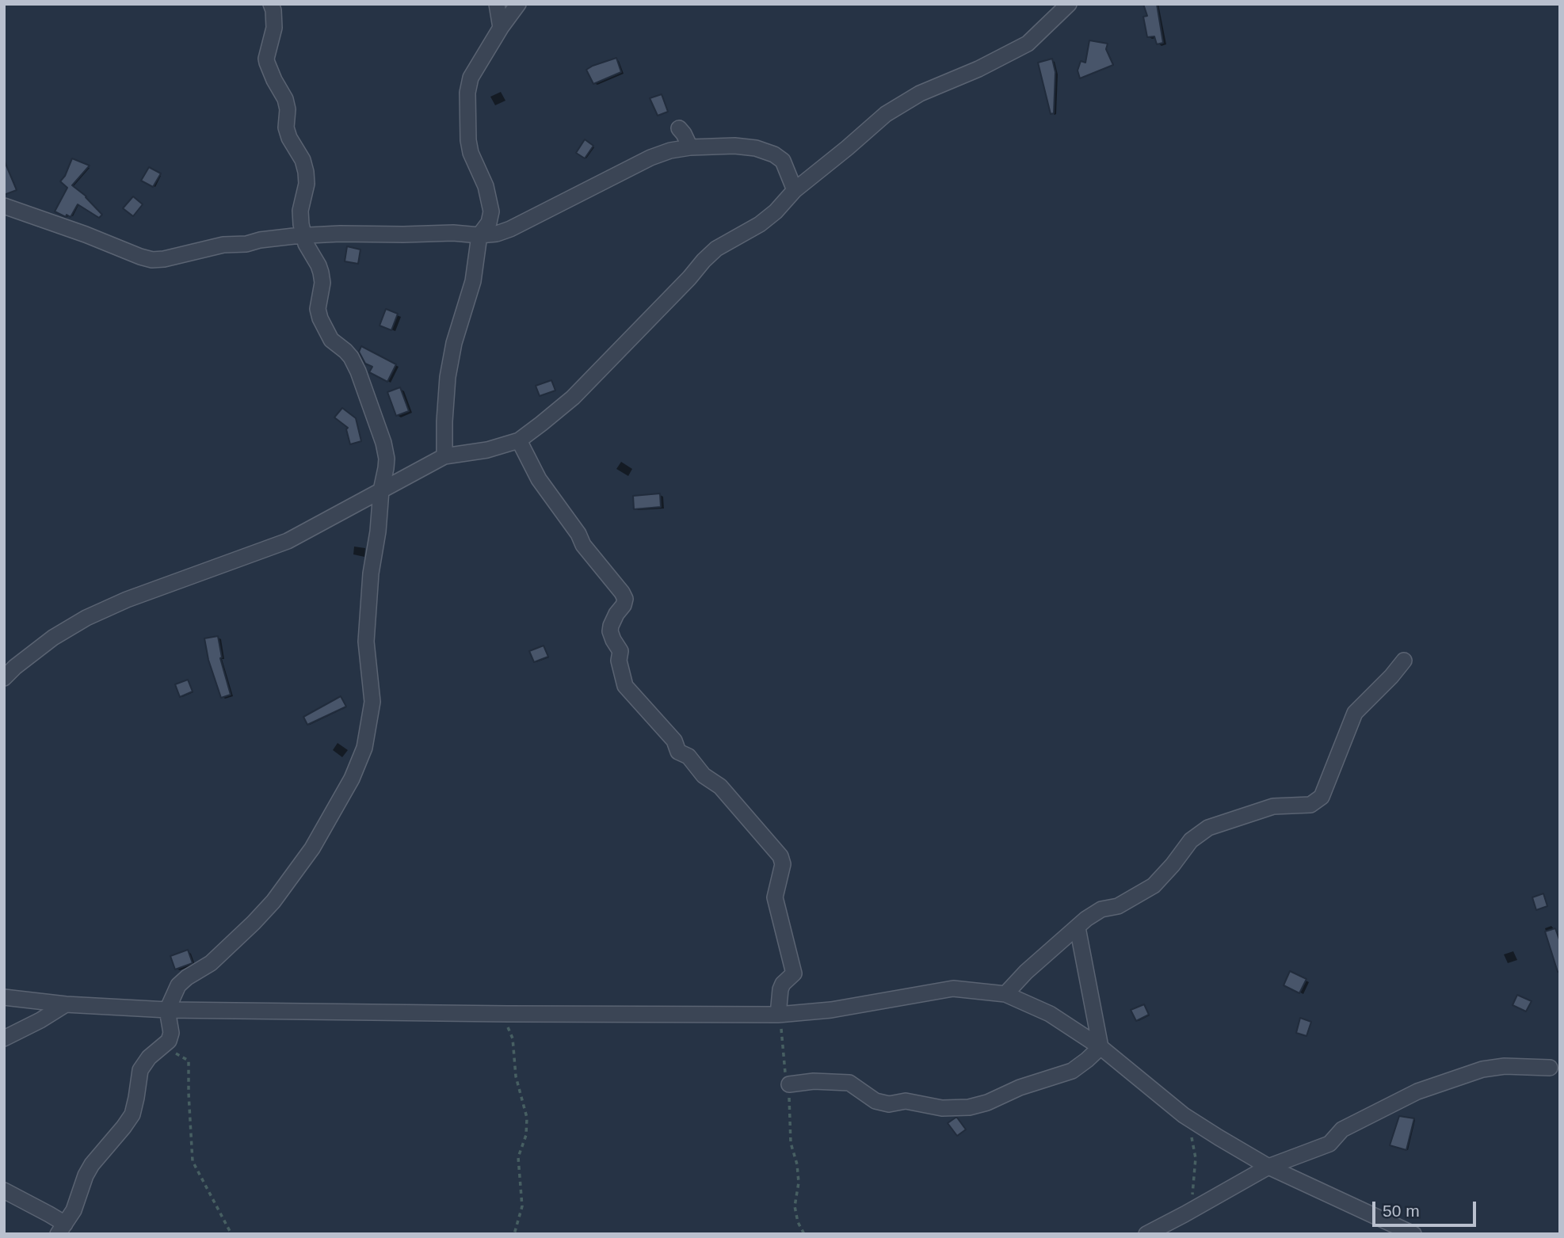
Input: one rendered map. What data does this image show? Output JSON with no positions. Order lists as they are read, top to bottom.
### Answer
{
  "scale_bar": "50 m"
}
